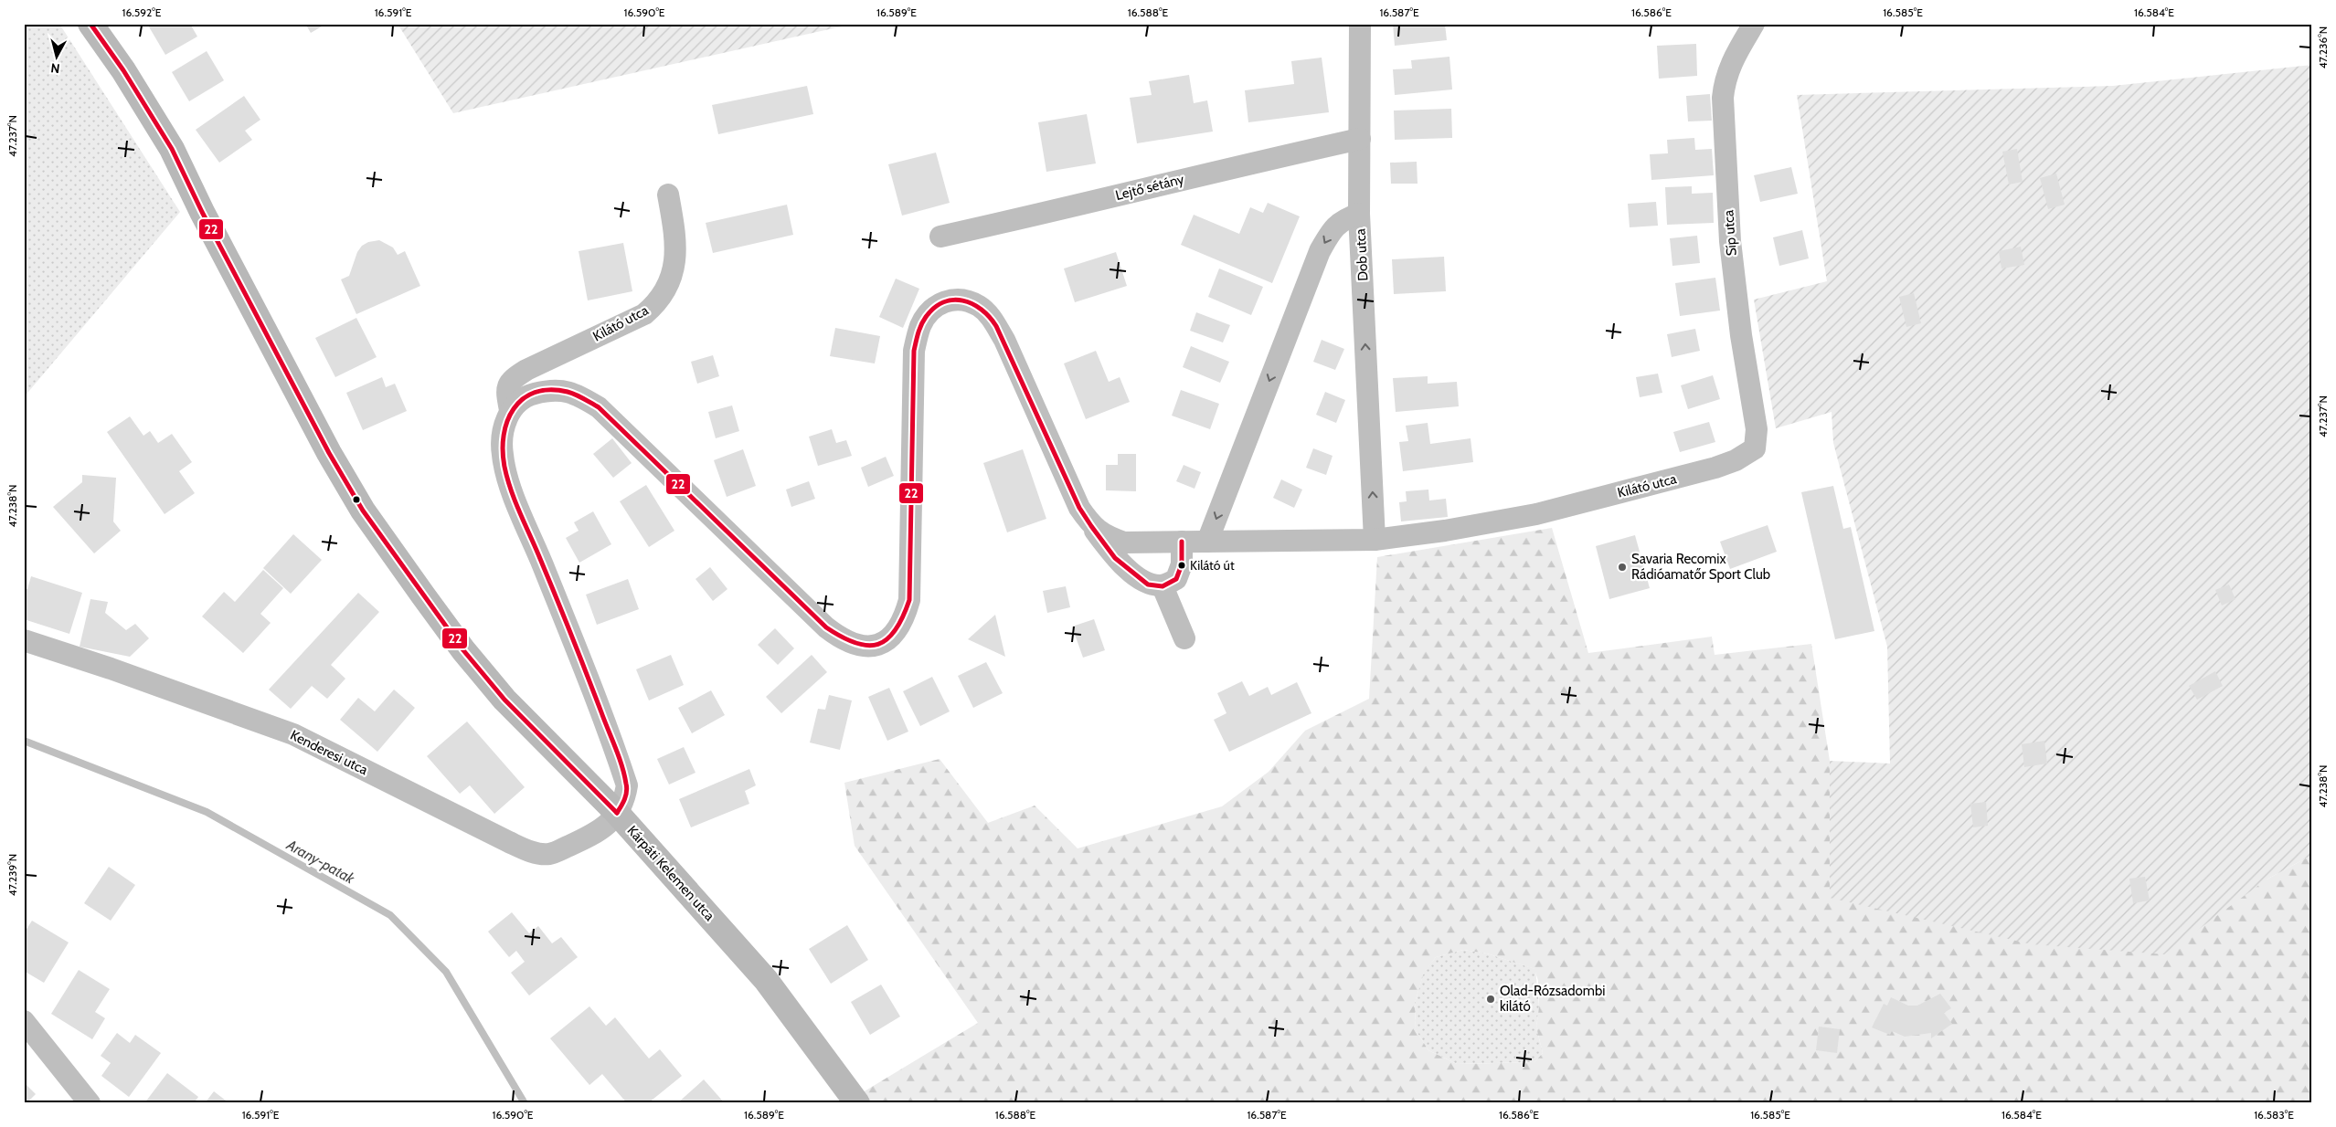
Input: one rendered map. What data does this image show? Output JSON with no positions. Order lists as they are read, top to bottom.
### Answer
{
  "streets": {
    "street": [
      "Lejtő sétány",
      "Síp utca",
      "Dob utca",
      "Kilátó utca",
      "Kenderesi utca",
      "Kárpáti Kelemen utca"
    ]
  },
  "crossings": [
    ["Lejtő sétány", "Dob utca"],
    ["Síp utca", "Kilátó utca"],
    ["Dob utca", "Kilátó utca"],
    ["Kenderesi utca", "Kárpáti Kelemen utca"]
  ],
  "one_way": ["Dob utca"],
  "water": ["Arany-patak"],
  "places": ["Kilátó út", "Savaria Recomix Rádióamatőr Sport Club", "Olad-Rózsadombi kilátó"],
  "lines": ["transit line 22"],
  "north": "bottom",
  "coordinates": [
    "16.592°E",
    "16.591°E",
    "16.590°E",
    "16.589°E",
    "16.588°E",
    "16.587°E",
    "16.586°E",
    "16.585°E",
    "16.584°E",
    "47.236°N",
    "47.237°N",
    "47.238°N",
    "47.239°N",
    "16.583°E"
  ]
}
